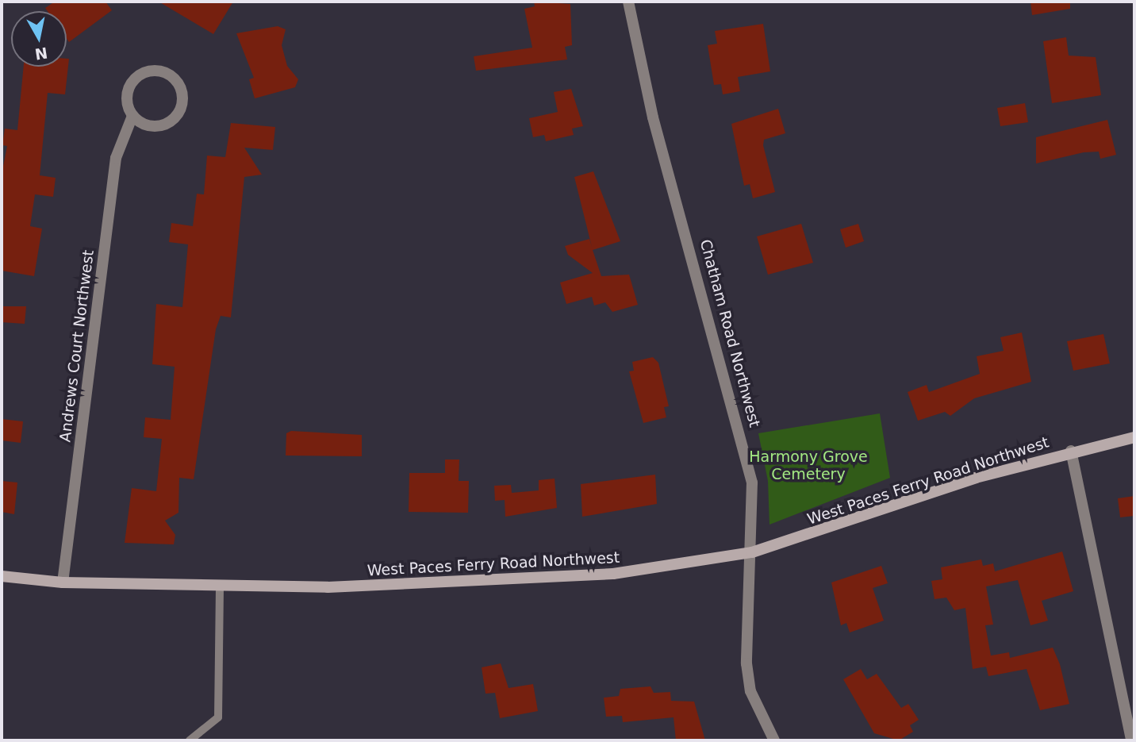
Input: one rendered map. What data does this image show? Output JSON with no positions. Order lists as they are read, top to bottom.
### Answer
{
  "streets": {
    "main road": ["West Paces Ferry Road Northwest"],
    "street": ["Chatham Road Northwest", "Andrews Court Northwest"]
  },
  "crossings": [
    ["Chatham Road Northwest", "West Paces Ferry Road Northwest"],
    ["Andrews Court Northwest", "West Paces Ferry Road Northwest"]
  ],
  "parks": ["Harmony Grove Cemetery"],
  "north": "bottom"
}
